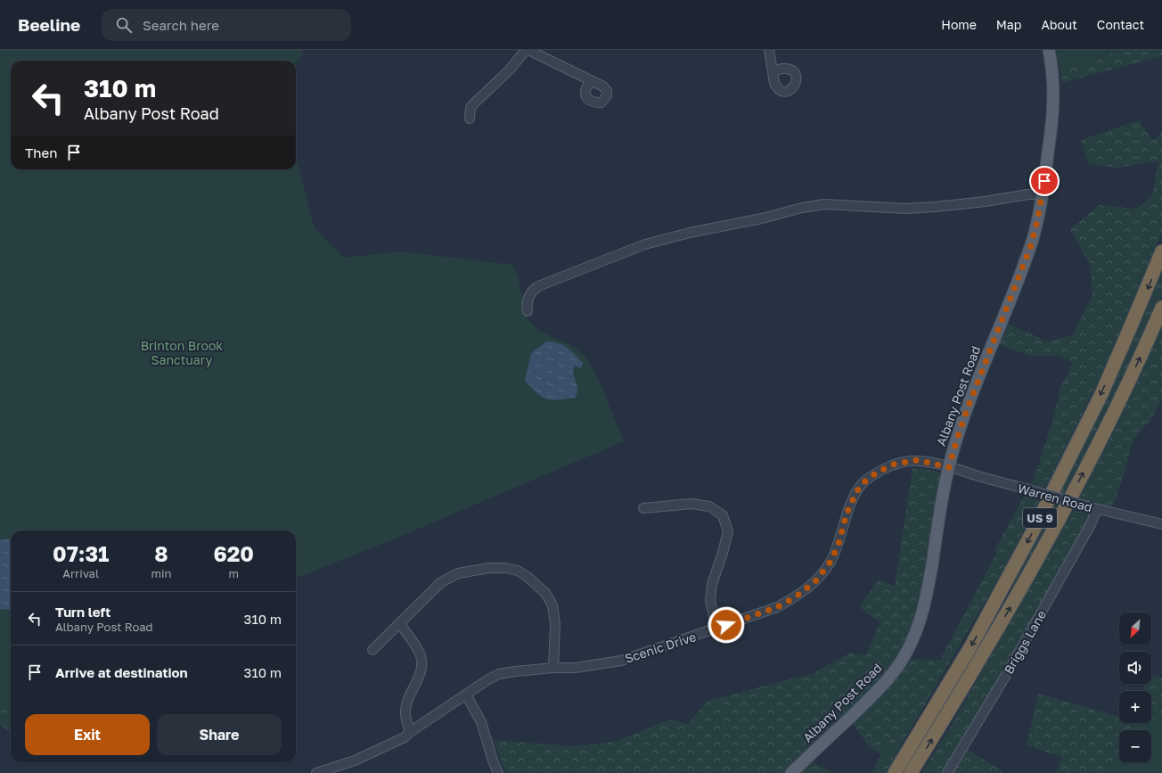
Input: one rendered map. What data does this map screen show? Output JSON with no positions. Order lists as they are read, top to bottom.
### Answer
{
  "streets": {
    "highway": ["US 9"],
    "main road": ["Albany Post Road"],
    "street": ["Warren Road", "Briggs Lane", "Scenic Drive"]
  },
  "crossings": [
    ["Albany Post Road", "Warren Road"],
    ["Albany Post Road", "Scenic Drive"],
    ["Warren Road", "Briggs Lane"],
    ["Warren Road", "Scenic Drive"]
  ],
  "parks": ["Brinton Brook Sanctuary"],
  "north": "bottom left",
  "page": {
    "header": "Beeline",
    "search": "Search here",
    "nav": [
      "Home",
      "Map",
      "About",
      "Contact"
    ],
    "turn": ["310 m", "Albany Post Road"],
    "then": "Then",
    "eta": [
      "07:31",
      "Arrival",
      "8",
      "min",
      "620",
      "m"
    ],
    "list": [
      {
        "name": "Turn left",
        "note": "Albany Post Road",
        "value": "310 m"
      },
      {
        "name": "Arrive at destination",
        "value": "310 m"
      }
    ],
    "map_buttons": ["+", "−"],
    "buttons": ["Exit", "Share"]
  }
}
